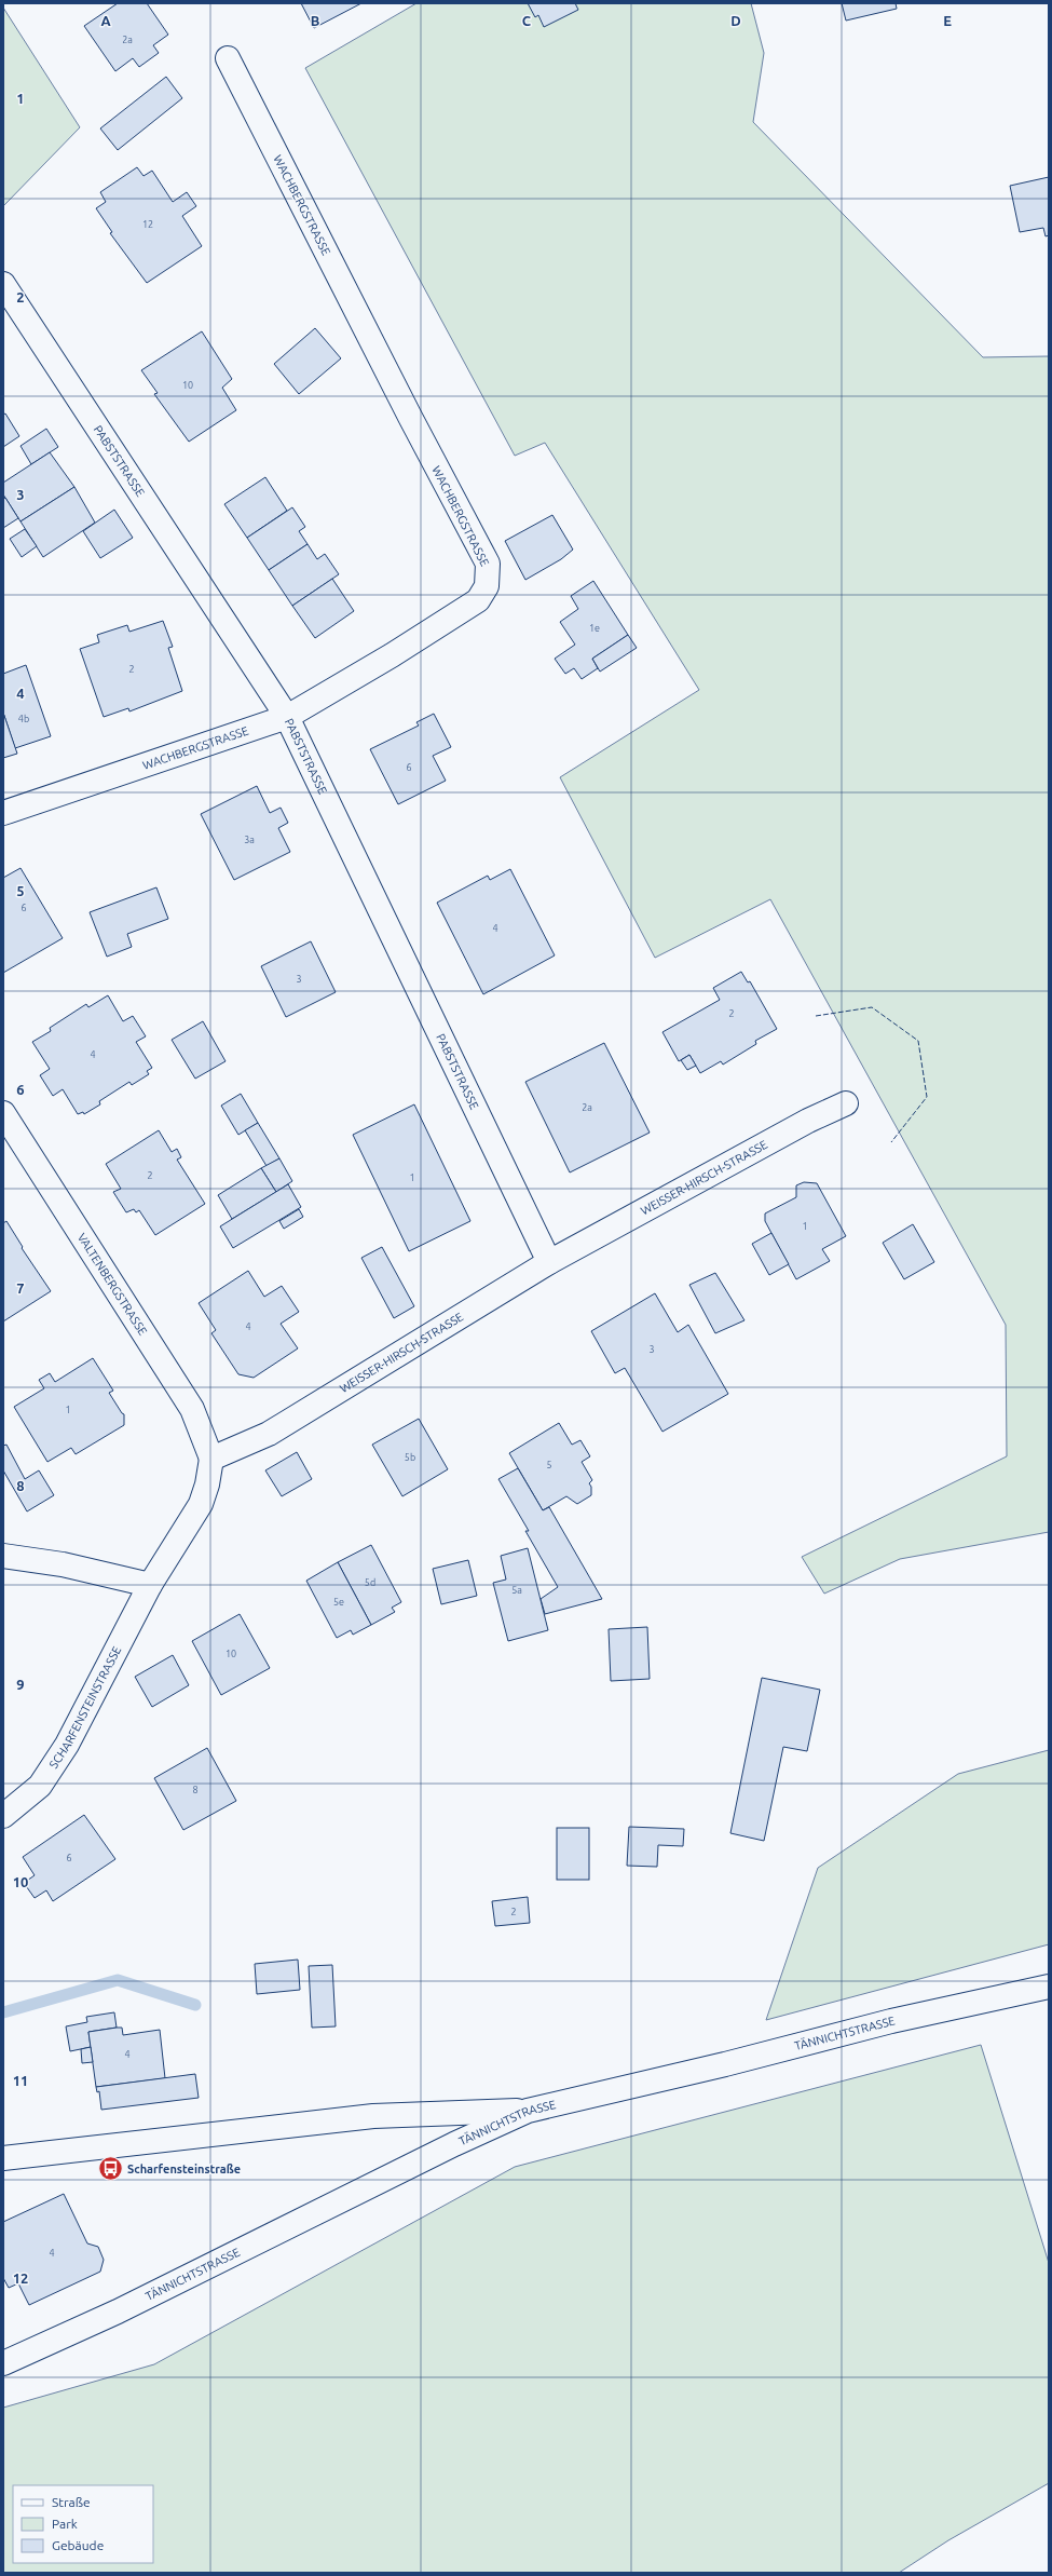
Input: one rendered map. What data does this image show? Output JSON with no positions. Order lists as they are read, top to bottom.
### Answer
{
  "streets": {
    "street": [
      "WACHBERGSTRASSE",
      "PABSTSTRASSE",
      "WEISSER-HIRSCH-STRASSE",
      "VALTENBERGSTRASSE",
      "SCHARFENSTEINSTRASSE",
      "TÄNNICHTSTRASSE"
    ]
  },
  "crossings": [
    ["WACHBERGSTRASSE", "PABSTSTRASSE"],
    ["PABSTSTRASSE", "WEISSER-HIRSCH-STRASSE"],
    ["WEISSER-HIRSCH-STRASSE", "VALTENBERGSTRASSE"]
  ],
  "places": {
    "bus stop": ["Scharfensteinstraße"]
  },
  "house_numbers": [
    "2a",
    "12",
    "10",
    "1e",
    "2",
    "4b",
    "6",
    "3a",
    "6",
    "4",
    "3",
    "2",
    "4",
    "2a",
    "2",
    "1",
    "1",
    "4",
    "3",
    "1",
    "5b",
    "5",
    "5d",
    "5a",
    "5e",
    "10",
    "8",
    "6",
    "2",
    "4",
    "4"
  ],
  "legend": ["Straße", "Park", "Gebäude"],
  "grid": {
    "columns": [
      "A",
      "B",
      "C",
      "D",
      "E"
    ],
    "rows": [
      "1",
      "2",
      "3",
      "4",
      "5",
      "6",
      "7",
      "8",
      "9",
      "10",
      "11",
      "12"
    ]
  }
}
